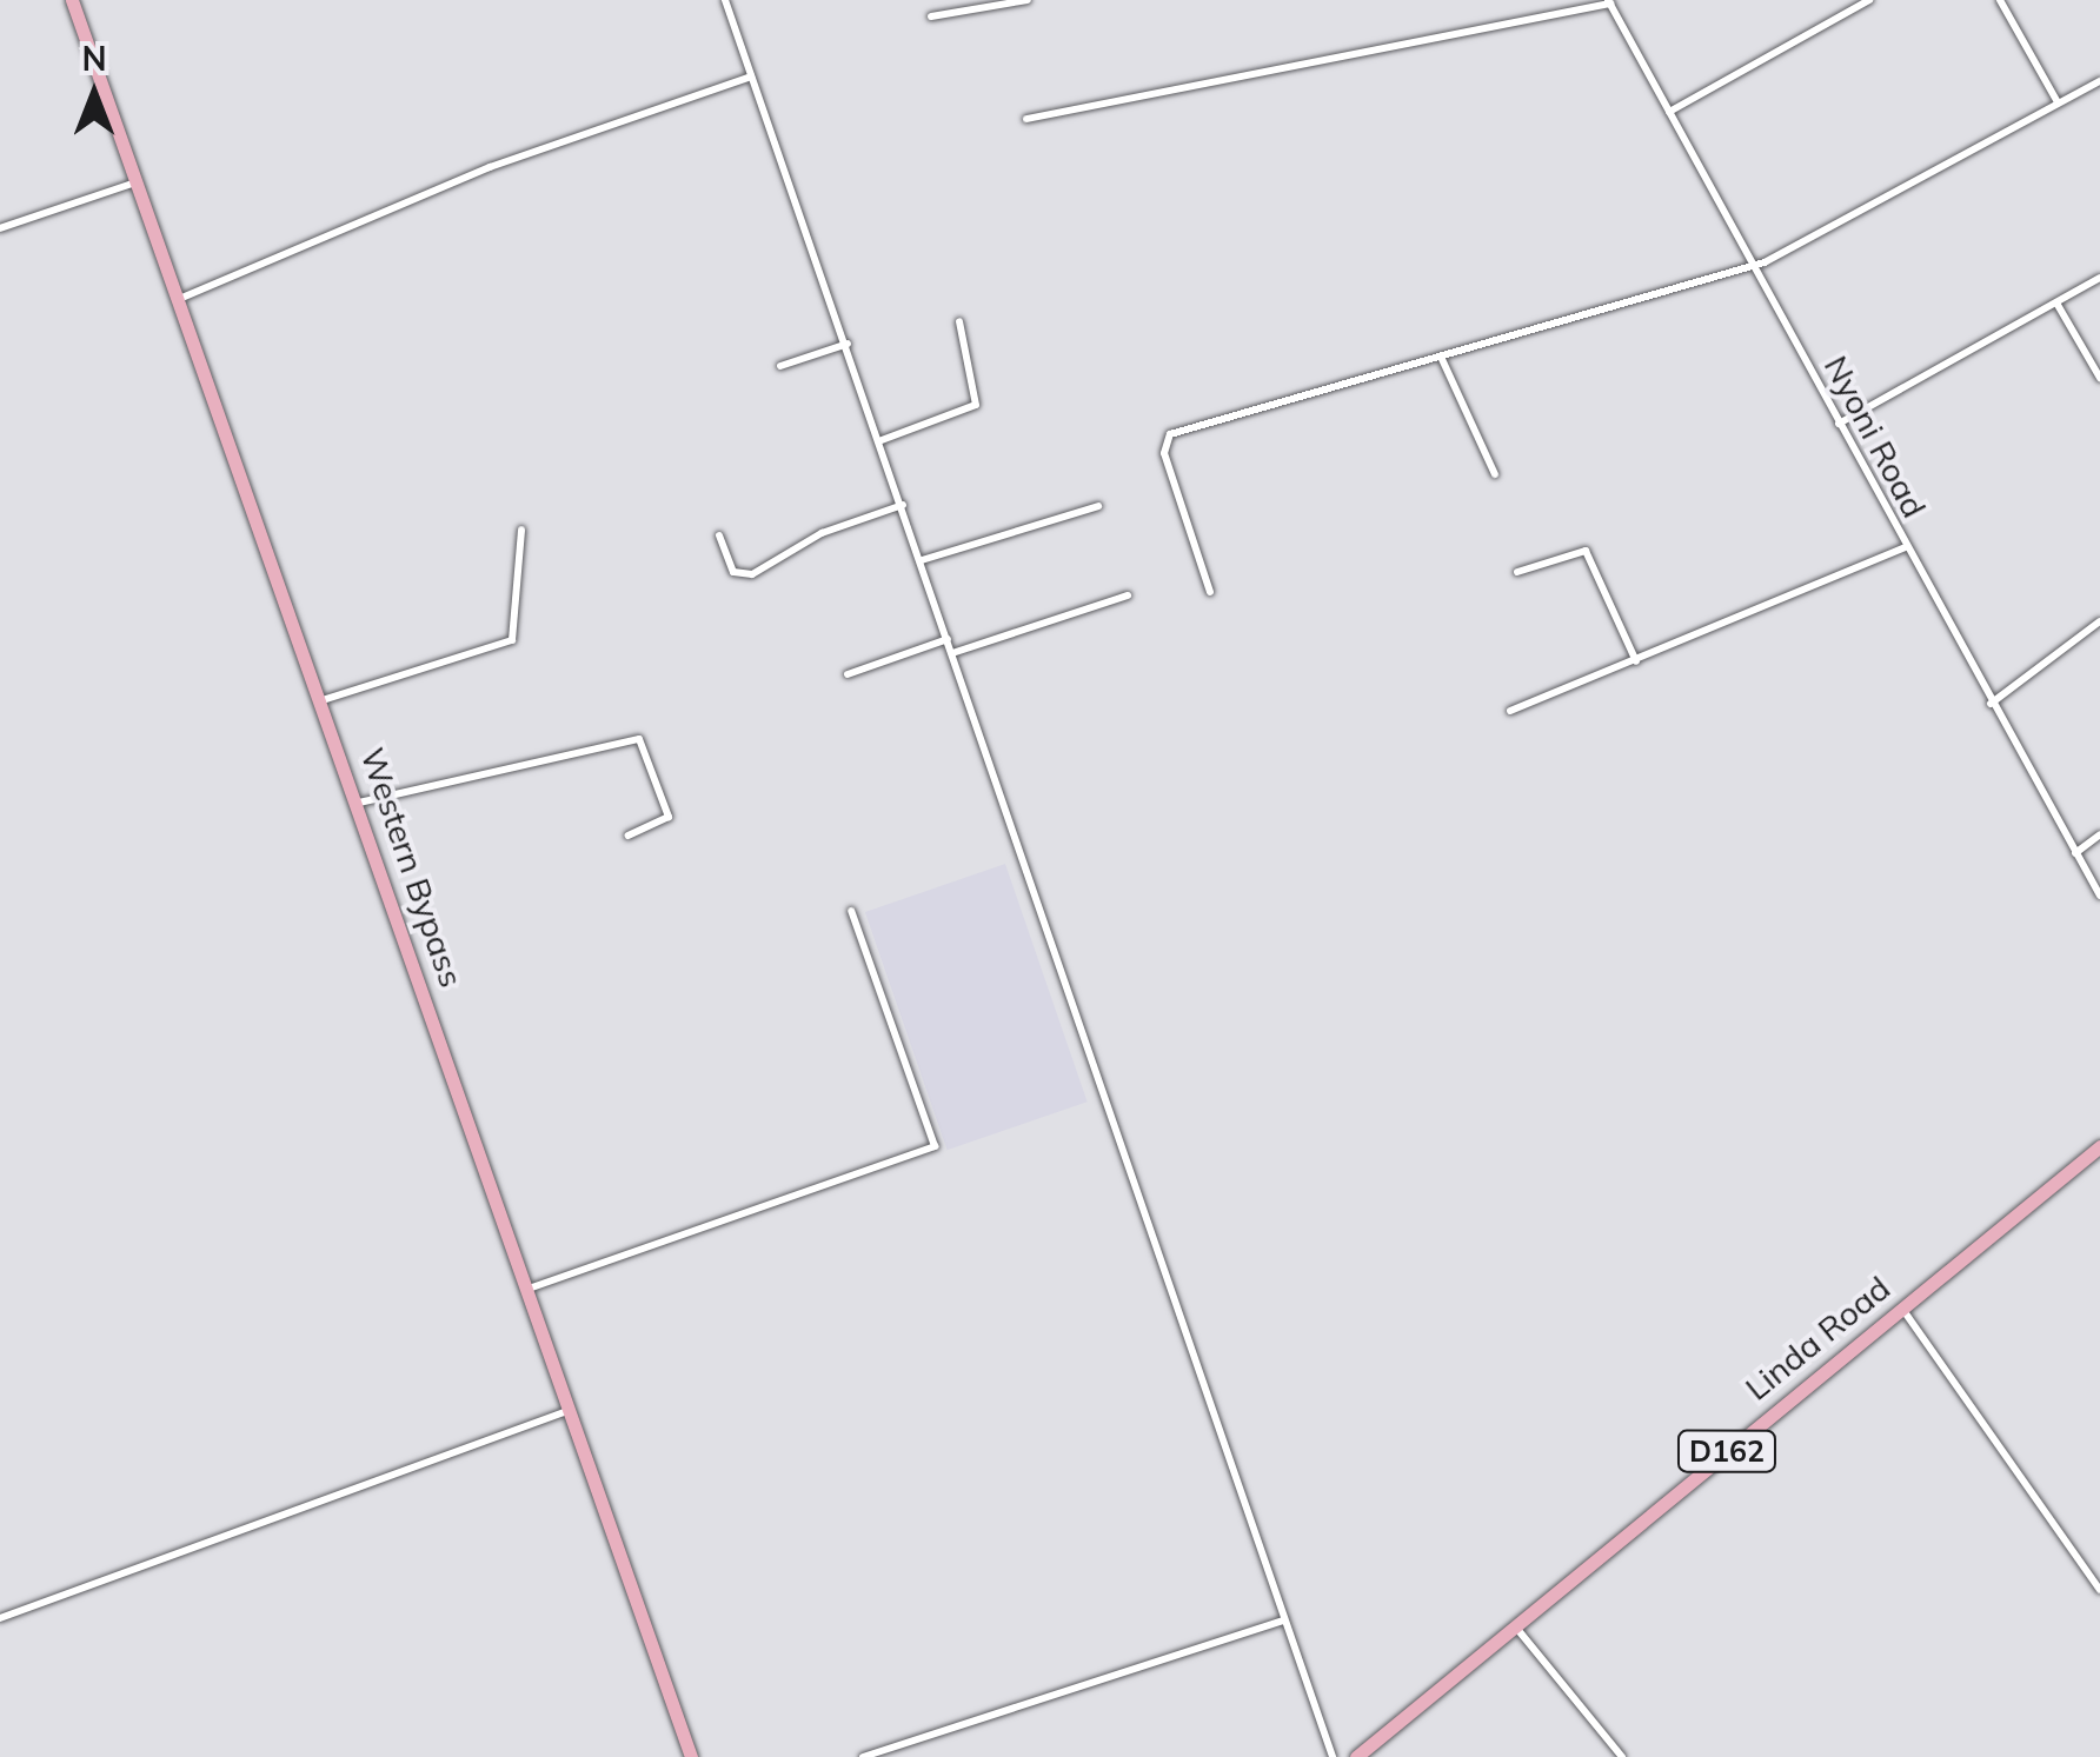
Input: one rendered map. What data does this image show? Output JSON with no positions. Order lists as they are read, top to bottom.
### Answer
{
  "streets": {
    "main road": ["Western Bypass", "Linda Road", "D162"],
    "street": ["Nyoni Road"]
  },
  "north": "top"
}
